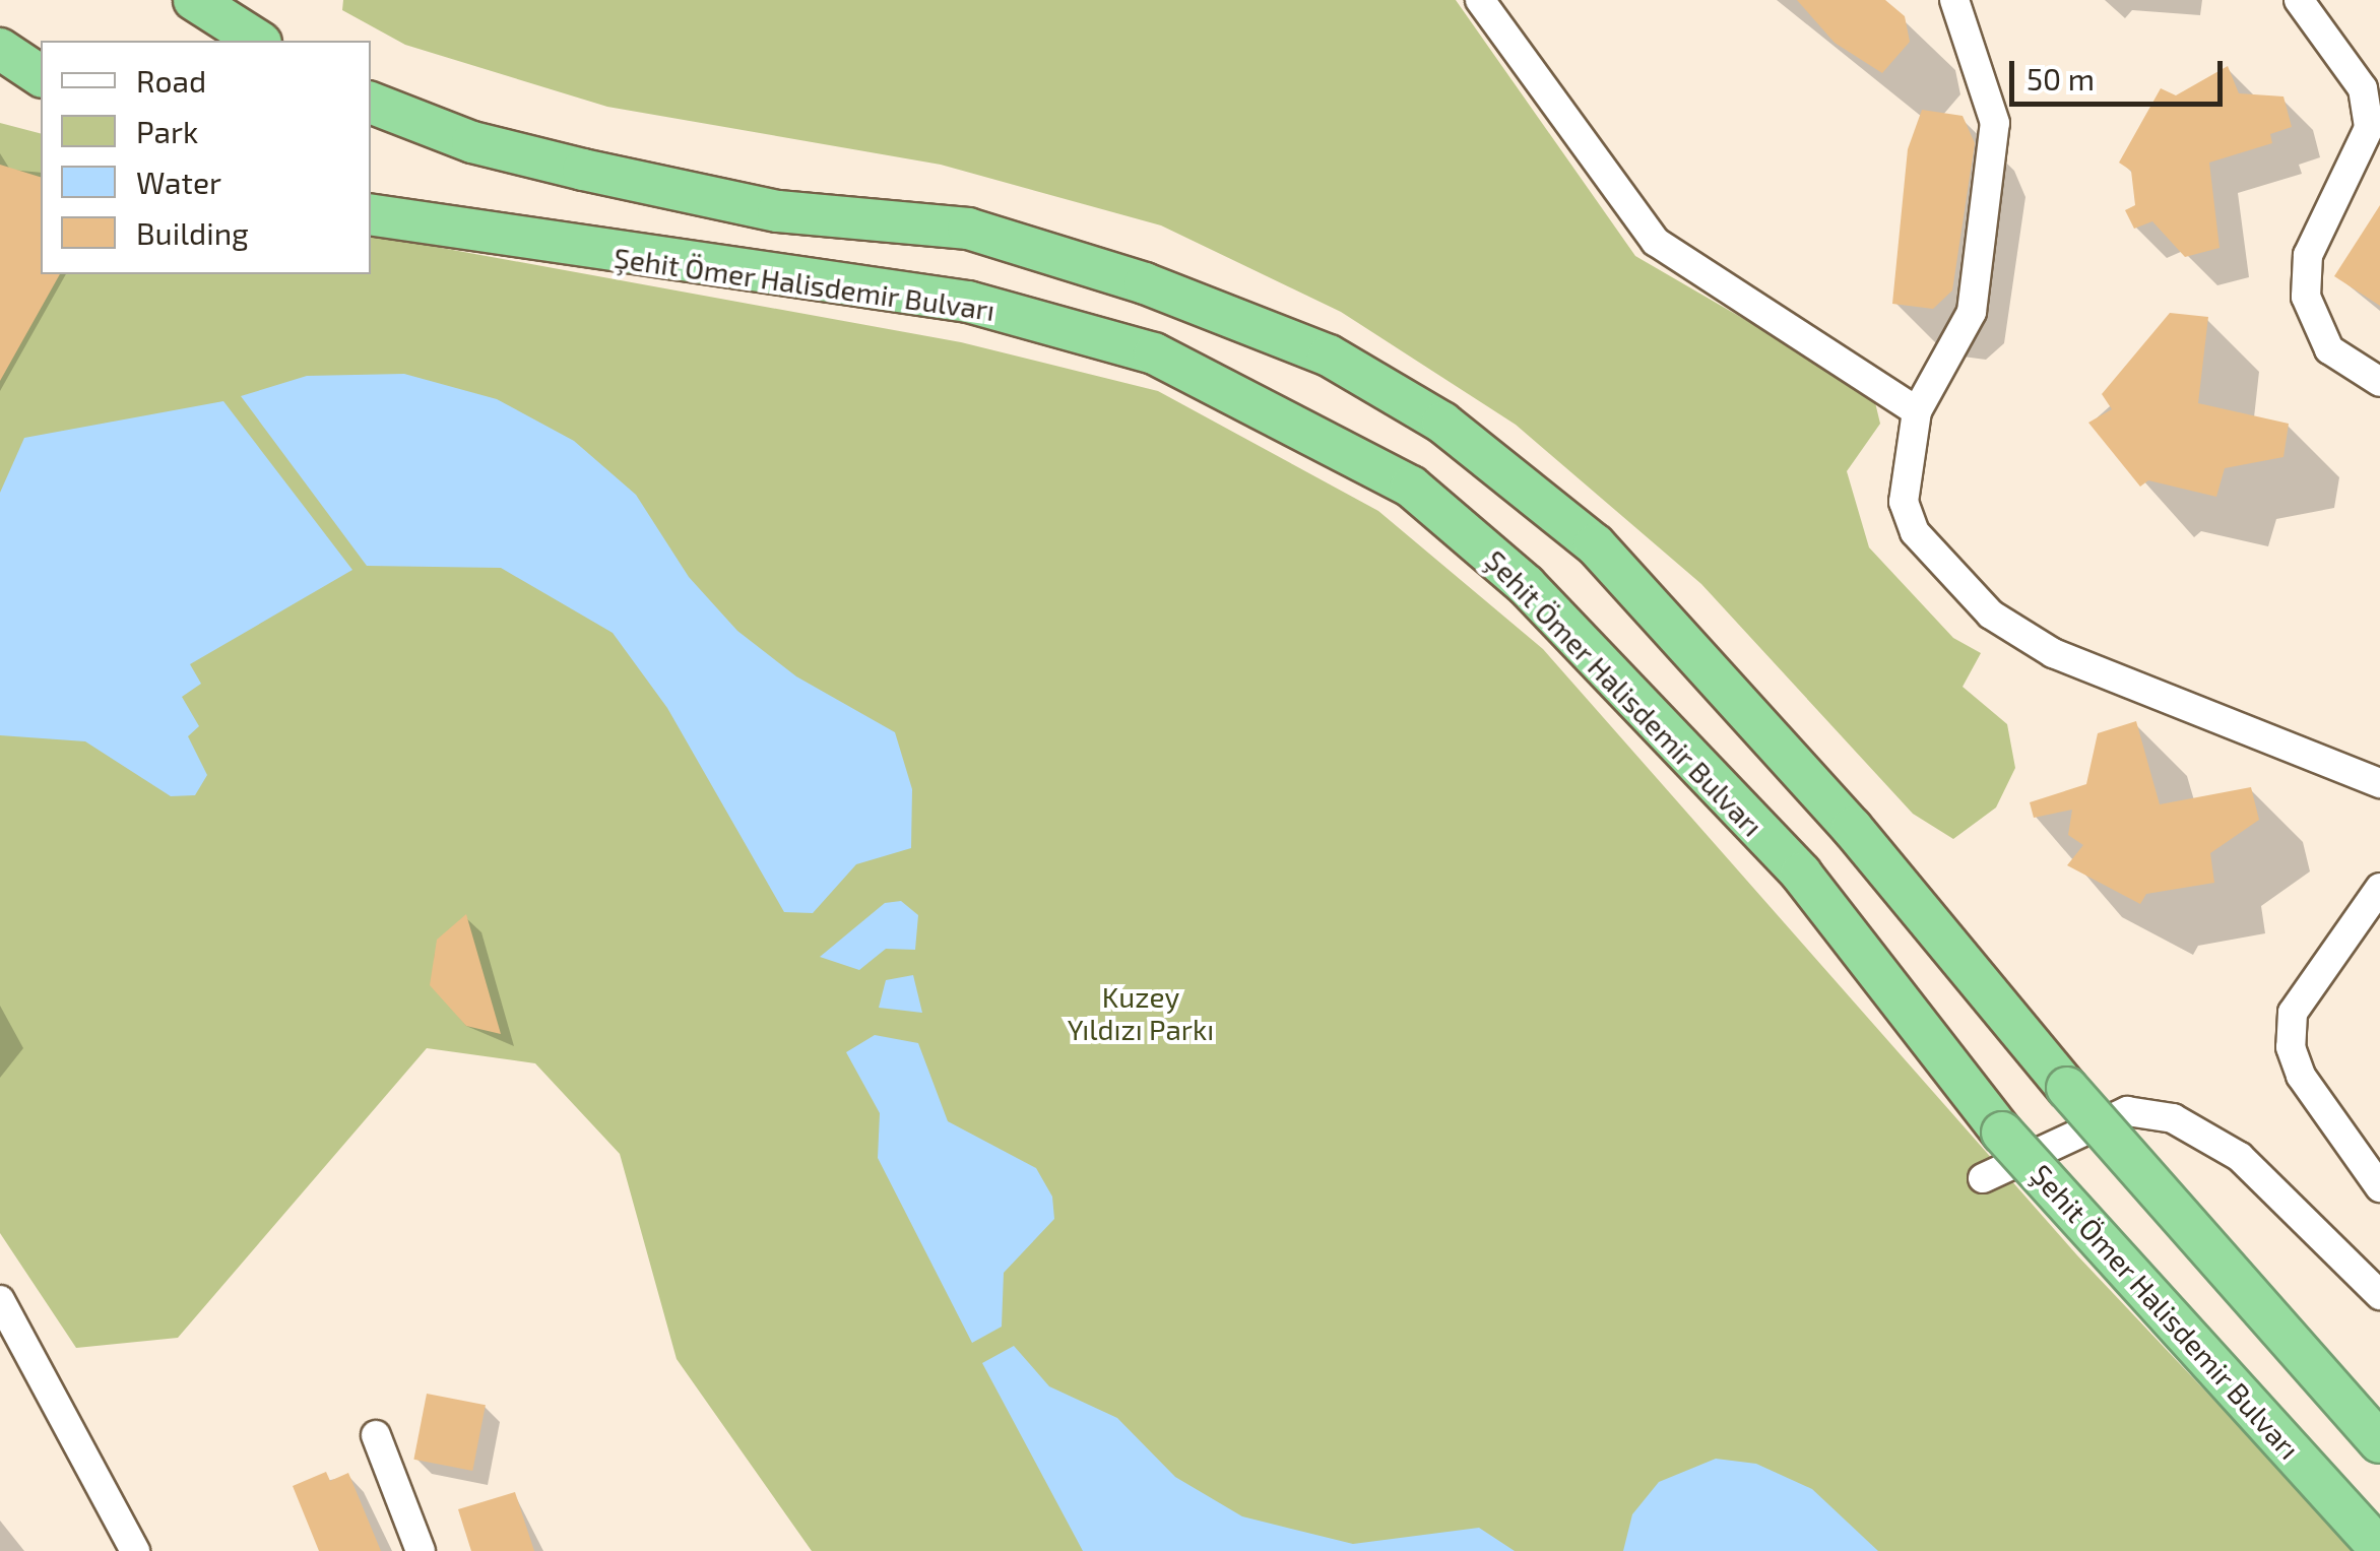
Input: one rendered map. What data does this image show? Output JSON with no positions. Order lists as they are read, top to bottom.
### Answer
{
  "streets": {
    "highway": ["Şehit Ömer Halisdemir Bulvarı"]
  },
  "parks": ["Kuzey Yıldızı Parkı"],
  "legend": [
    "Road",
    "Park",
    "Water",
    "Building"
  ],
  "scale_bar": "50 m"
}
